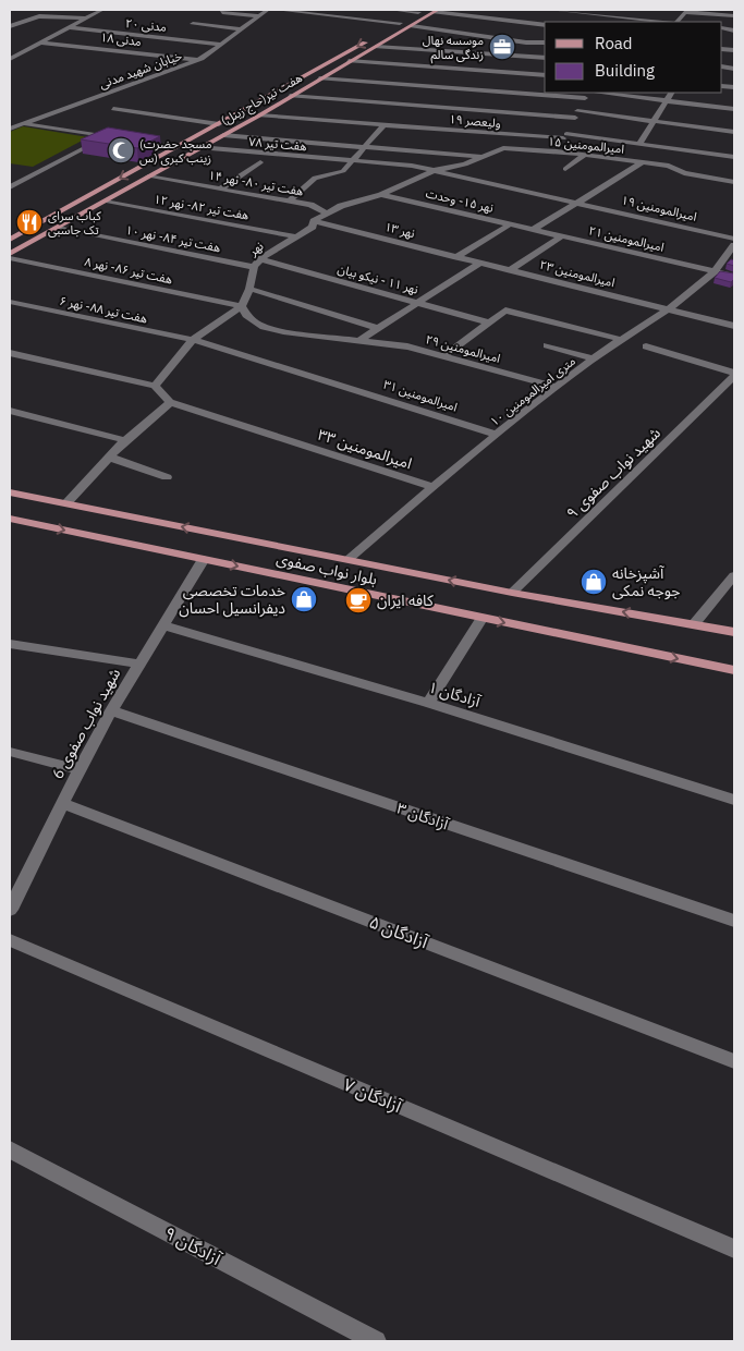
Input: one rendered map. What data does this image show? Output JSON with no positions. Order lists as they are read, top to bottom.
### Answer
{
  "streets": {
    "main road": ["هفت تیر(حاج زینل)", "بلوار نواب صفوی"],
    "street": [
      "مدنی ۲۰",
      "مدنی ۱۸",
      "خیابان شهید مدنی",
      "ولیعصر ۱۹",
      "هفت تیر ۷۸",
      "امیرالمومنین ۱۵",
      "هفت تیر ۸۰- نهر ۱۴",
      "نهر ۱۵- وحدت",
      "هفت تیر ۸۲- نهر ۱۲",
      "امیرالمومنین ۱۹",
      "نهر ۱۳",
      "هفت تیر ۸۴- نهر ۱۰",
      "امیرالمومنین ۲۱",
      "نهر",
      "هفت تیر ۸۶- نهر ۸",
      "امیرالمومنین ۲۳",
      "نهر ۱۱ - نیکو بیان",
      "هفت تیر ۸۸- نهر ۶",
      "امیرالمومنین ۲۹",
      "۱۰ متری امیرالمومنین",
      "امیرالمومنین ۳۱",
      "امیرالمومنین ۳۳",
      "شهید نواب صفوی ۹",
      "آزادگان ۱",
      "شهید نواب صفوی 6",
      "آزادگان ۳",
      "آزادگان ۵",
      "آزادگان ۷",
      "آزادگان ۹"
    ]
  },
  "crossings": [
    ["مدنی ۲۰", "خیابان شهید مدنی"],
    ["مدنی ۱۸", "خیابان شهید مدنی"],
    ["هفت تیر(حاج زینل)", "ولیعصر ۱۹"],
    ["هفت تیر(حاج زینل)", "هفت تیر ۷۸"],
    ["هفت تیر(حاج زینل)", "هفت تیر ۸۰- نهر ۱۴"],
    ["هفت تیر(حاج زینل)", "هفت تیر ۸۲- نهر ۱۲"],
    ["هفت تیر(حاج زینل)", "هفت تیر ۸۴- نهر ۱۰"],
    ["هفت تیر(حاج زینل)", "هفت تیر ۸۶- نهر ۸"],
    ["هفت تیر ۷۸", "امیرالمومنین ۱۵"],
    ["هفت تیر ۷۸", "امیرالمومنین ۱۹"],
    ["هفت تیر ۷۸", "نهر"],
    ["امیرالمومنین ۱۵", "امیرالمومنین ۱۹"],
    ["امیرالمومنین ۱۵", "نهر"],
    ["هفت تیر ۸۰- نهر ۱۴", "نهر"],
    ["نهر ۱۵- وحدت", "امیرالمومنین ۲۱"],
    ["نهر ۱۵- وحدت", "نهر"],
    ["هفت تیر ۸۲- نهر ۱۲", "نهر"],
    ["امیرالمومنین ۱۹", "نهر"],
    ["نهر ۱۳", "نهر"],
    ["نهر ۱۳", "امیرالمومنین ۲۳"],
    ["هفت تیر ۸۴- نهر ۱۰", "نهر"],
    ["امیرالمومنین ۲۱", "۱۰ متری امیرالمومنین"],
    ["نهر", "هفت تیر ۸۶- نهر ۸"],
    ["نهر", "نهر ۱۱ - نیکو بیان"],
    ["نهر", "هفت تیر ۸۸- نهر ۶"],
    ["نهر", "امیرالمومنین ۲۹"],
    ["هفت تیر ۸۶- نهر ۸", "امیرالمومنین ۲۹"],
    ["امیرالمومنین ۲۳", "۱۰ متری امیرالمومنین"],
    ["هفت تیر ۸۸- نهر ۶", "امیرالمومنین ۳۱"],
    ["امیرالمومنین ۲۹", "۱۰ متری امیرالمومنین"],
    ["۱۰ متری امیرالمومنین", "امیرالمومنین ۳۱"],
    ["۱۰ متری امیرالمومنین", "امیرالمومنین ۳۳"],
    ["۱۰ متری امیرالمومنین", "بلوار نواب صفوی"],
    ["شهید نواب صفوی ۹", "بلوار نواب صفوی"],
    ["بلوار نواب صفوی", "شهید نواب صفوی 6"],
    ["آزادگان ۱", "شهید نواب صفوی 6"],
    ["شهید نواب صفوی 6", "آزادگان ۳"],
    ["شهید نواب صفوی 6", "آزادگان ۵"]
  ],
  "places": {
    "office": ["موسسه نهال زندگی سالم"],
    "mosque": ["(مسجد حضرت زینب کبری (س"],
    "restaurant": ["کباب سرای تک جاسبی"],
    "shop": ["آشپزخانه جوجه نمکی", "خدمات تخصصی دیفرانسیل احسان"],
    "cafe": ["کافه ایران"]
  },
  "legend": ["Road", "Building"]
}
